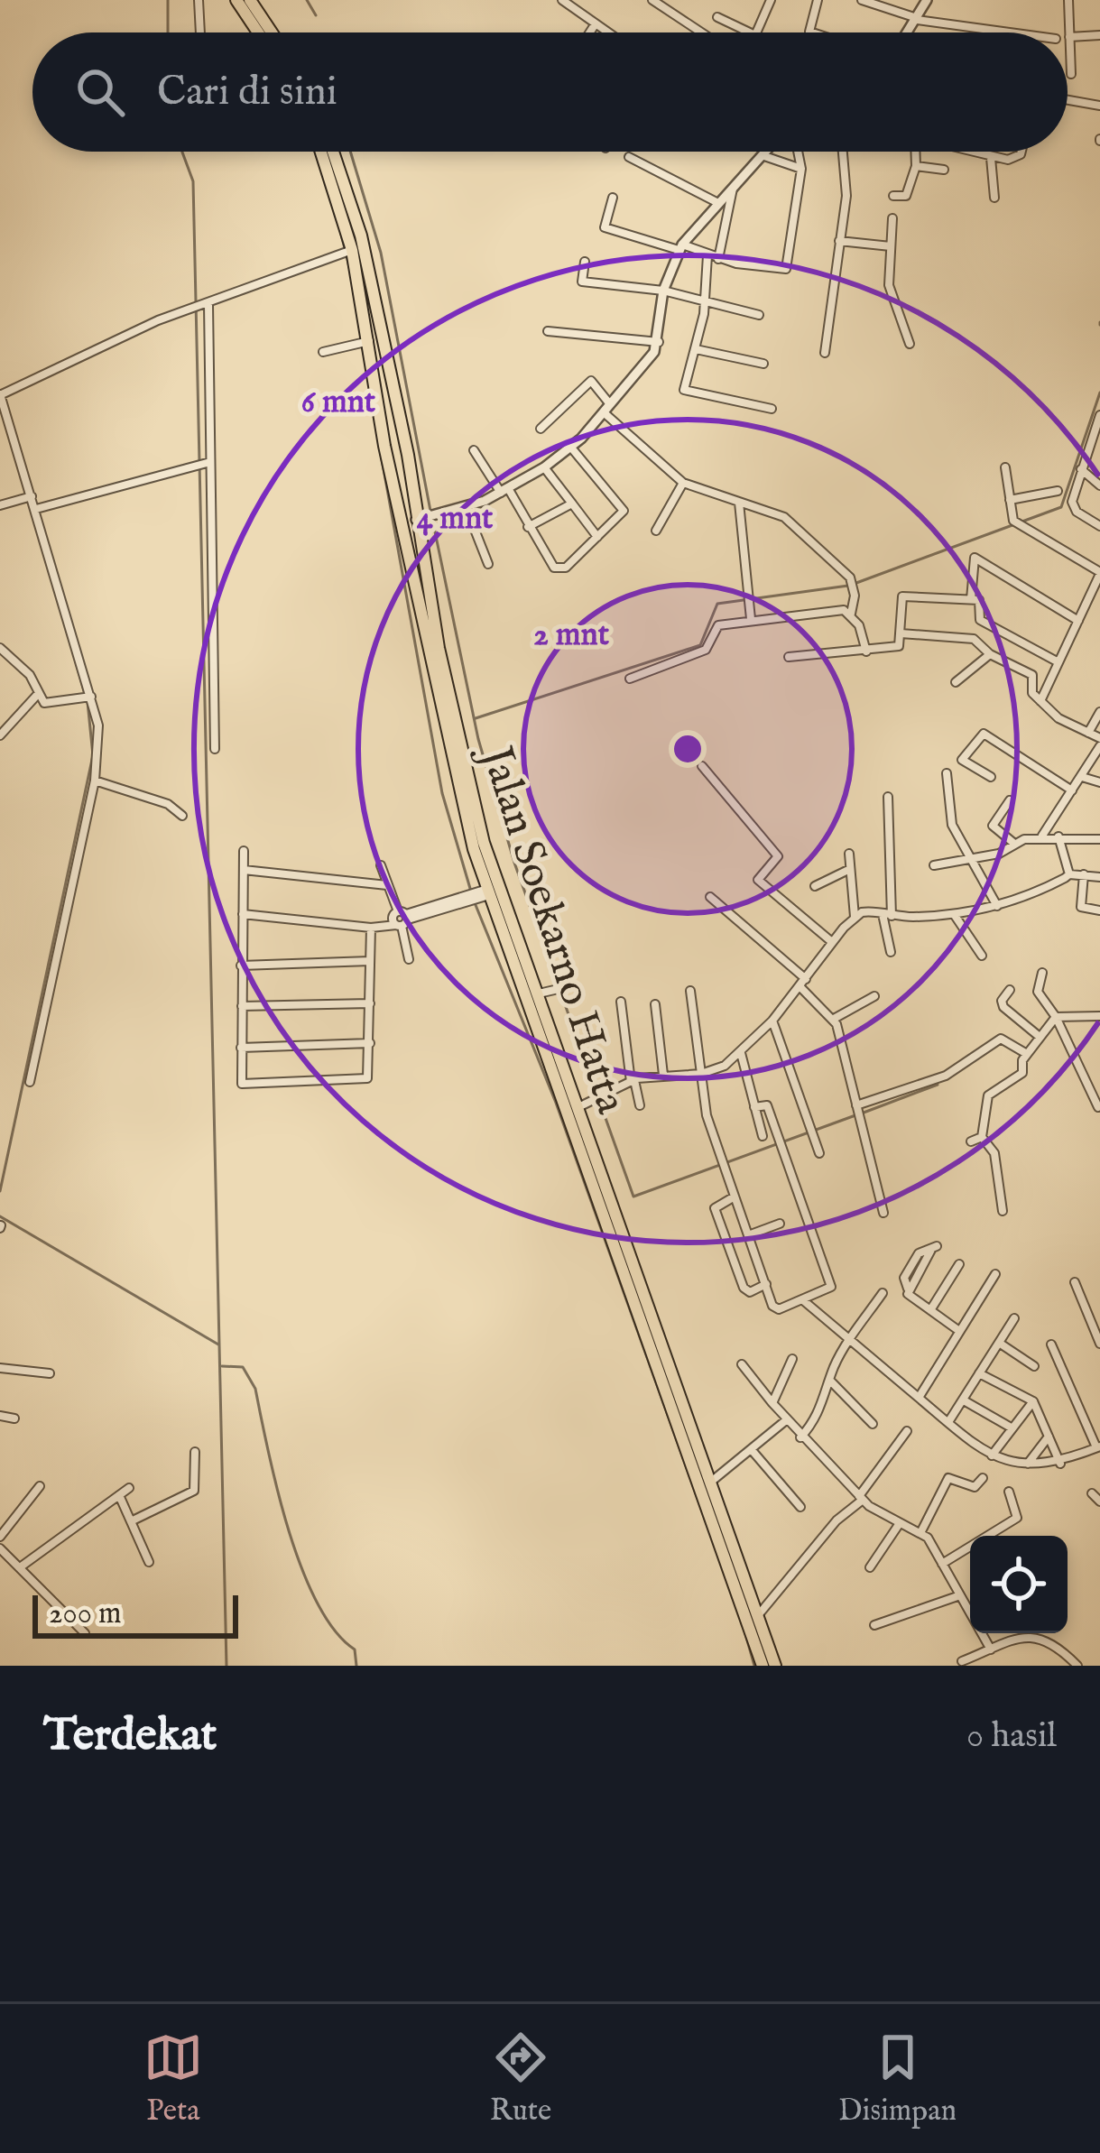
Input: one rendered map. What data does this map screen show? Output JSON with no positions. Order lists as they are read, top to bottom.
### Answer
{
  "streets": {
    "highway": ["Jalan Soekarno Hatta"]
  },
  "scale_bar": "200 m",
  "page": {
    "search": "Cari di sini",
    "scale": "200 m",
    "heading": ["Terdekat", "0 hasil"],
    "nav": ["Peta", "Rute", "Disimpan"]
  },
  "rings": ["6 mnt", "4 mnt", "2 mnt"]
}
